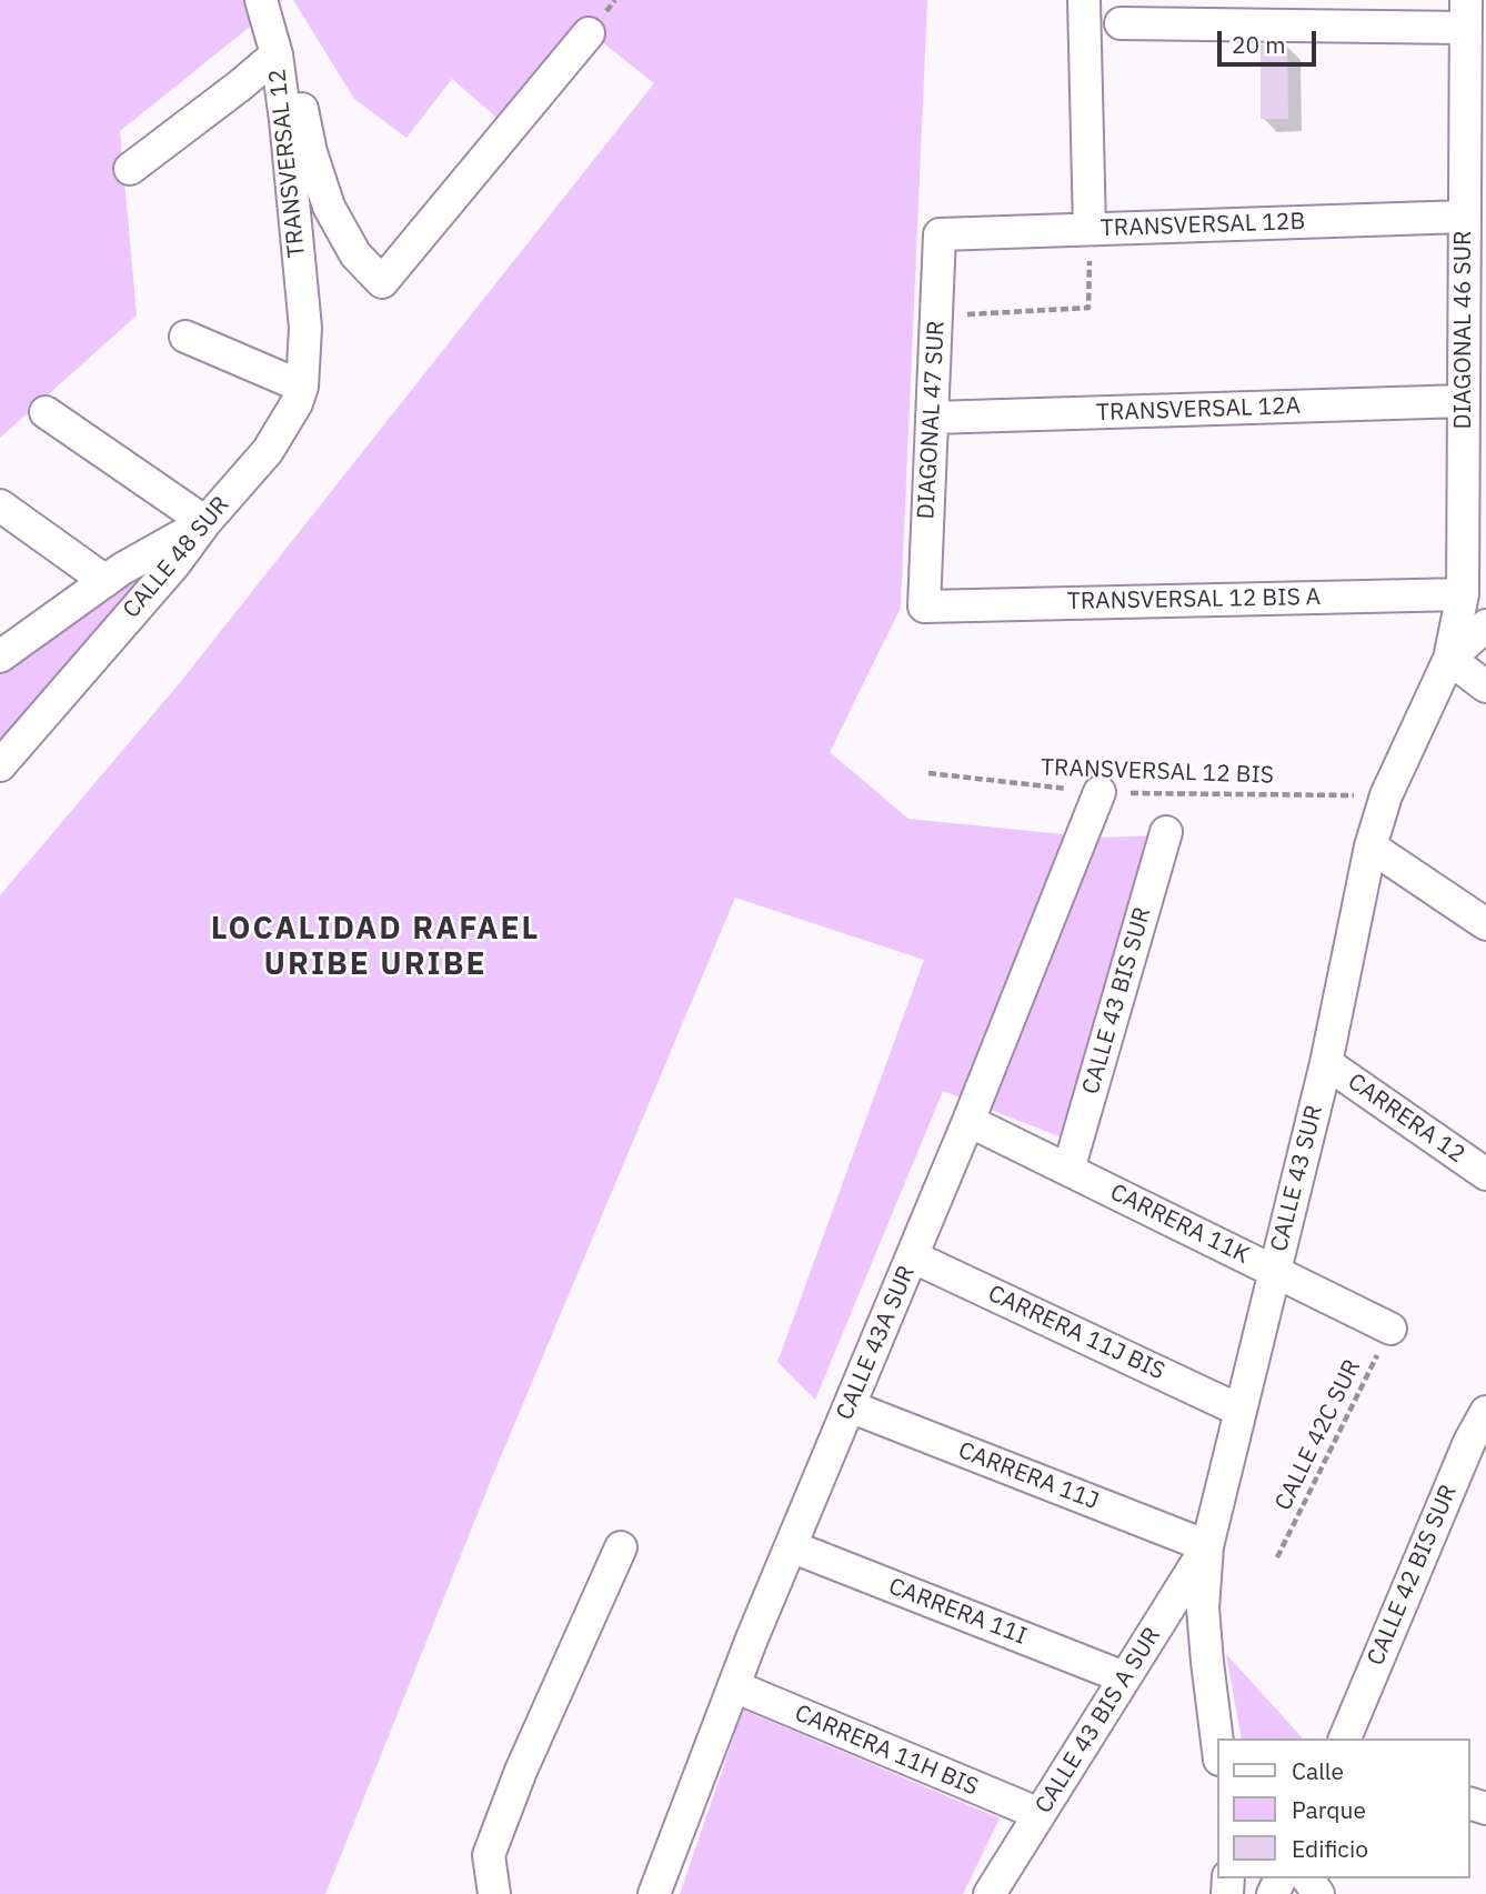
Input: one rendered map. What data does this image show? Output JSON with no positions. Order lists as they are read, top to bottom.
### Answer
{
  "streets": {
    "street": [
      "TRANSVERSAL 12",
      "TRANSVERSAL 12B",
      "DIAGONAL 46 SUR",
      "TRANSVERSAL 12A",
      "DIAGONAL 47 SUR",
      "CALLE 48 SUR",
      "TRANSVERSAL 12 BIS A",
      "CALLE 43 BIS SUR",
      "CARRERA 12",
      "CALLE 43 SUR",
      "CARRERA 11K",
      "CARRERA 11J BIS",
      "CALLE 43A SUR",
      "CARRERA 11J",
      "CALLE 42 BIS SUR",
      "CARRERA 11I",
      "CALLE 43 BIS A SUR",
      "CARRERA 11H BIS"
    ],
    "path": ["TRANSVERSAL 12 BIS", "CALLE 42C SUR"]
  },
  "crossings": [
    ["TRANSVERSAL 12", "CALLE 48 SUR"],
    ["TRANSVERSAL 12B", "DIAGONAL 46 SUR"],
    ["TRANSVERSAL 12B", "DIAGONAL 47 SUR"],
    ["DIAGONAL 46 SUR", "TRANSVERSAL 12A"],
    ["DIAGONAL 46 SUR", "TRANSVERSAL 12 BIS A"],
    ["DIAGONAL 46 SUR", "CALLE 43 SUR"],
    ["TRANSVERSAL 12A", "DIAGONAL 47 SUR"],
    ["DIAGONAL 47 SUR", "TRANSVERSAL 12 BIS A"],
    ["TRANSVERSAL 12 BIS", "CALLE 43 SUR"],
    ["TRANSVERSAL 12 BIS", "CALLE 43A SUR"],
    ["CALLE 43 BIS SUR", "CARRERA 11K"],
    ["CARRERA 12", "CALLE 43 SUR"],
    ["CALLE 43 SUR", "CARRERA 11K"],
    ["CALLE 43 SUR", "CARRERA 11J BIS"],
    ["CALLE 43 SUR", "CARRERA 11J"],
    ["CALLE 43 SUR", "CALLE 43 BIS A SUR"],
    ["CARRERA 11K", "CALLE 43A SUR"],
    ["CARRERA 11K", "CALLE 42C SUR"],
    ["CARRERA 11J BIS", "CALLE 43A SUR"],
    ["CALLE 43A SUR", "CARRERA 11J"],
    ["CALLE 43A SUR", "CARRERA 11I"],
    ["CALLE 43A SUR", "CARRERA 11H BIS"],
    ["CARRERA 11J", "CALLE 43 BIS A SUR"],
    ["CARRERA 11I", "CALLE 43 BIS A SUR"],
    ["CALLE 43 BIS A SUR", "CARRERA 11H BIS"]
  ],
  "districts": ["LOCALIDAD RAFAEL URIBE URIBE"],
  "legend": ["Calle", "Parque", "Edificio"],
  "scale_bar": "20 m"
}
